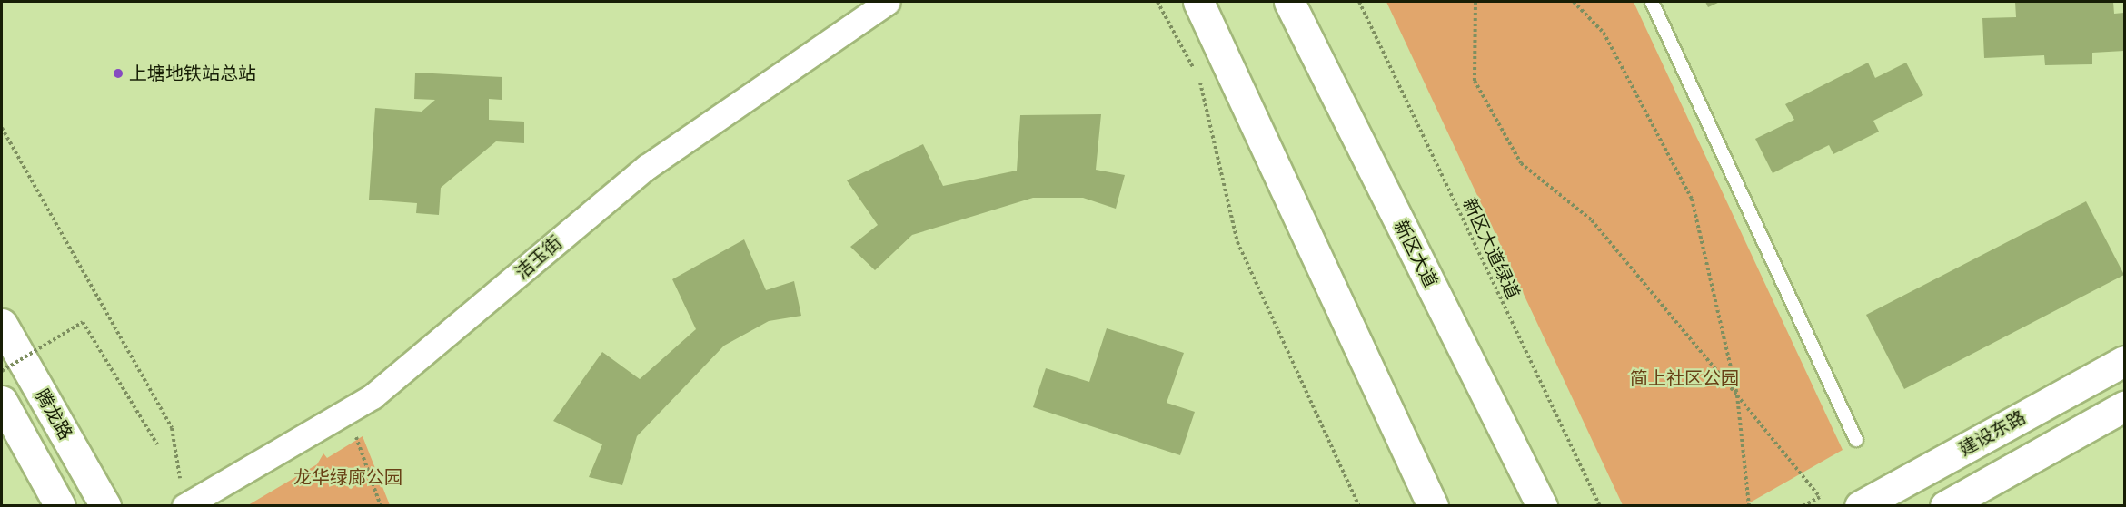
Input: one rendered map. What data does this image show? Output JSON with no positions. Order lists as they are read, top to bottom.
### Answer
{
  "streets": {
    "main road": ["新区大道", "腾龙路", "建设东路"],
    "street": ["洁玉街"],
    "path": ["新区大道绿道"]
  },
  "parks": ["简上社区公园", "龙华绿廊公园"],
  "places": ["上塘地铁站总站"]
}
